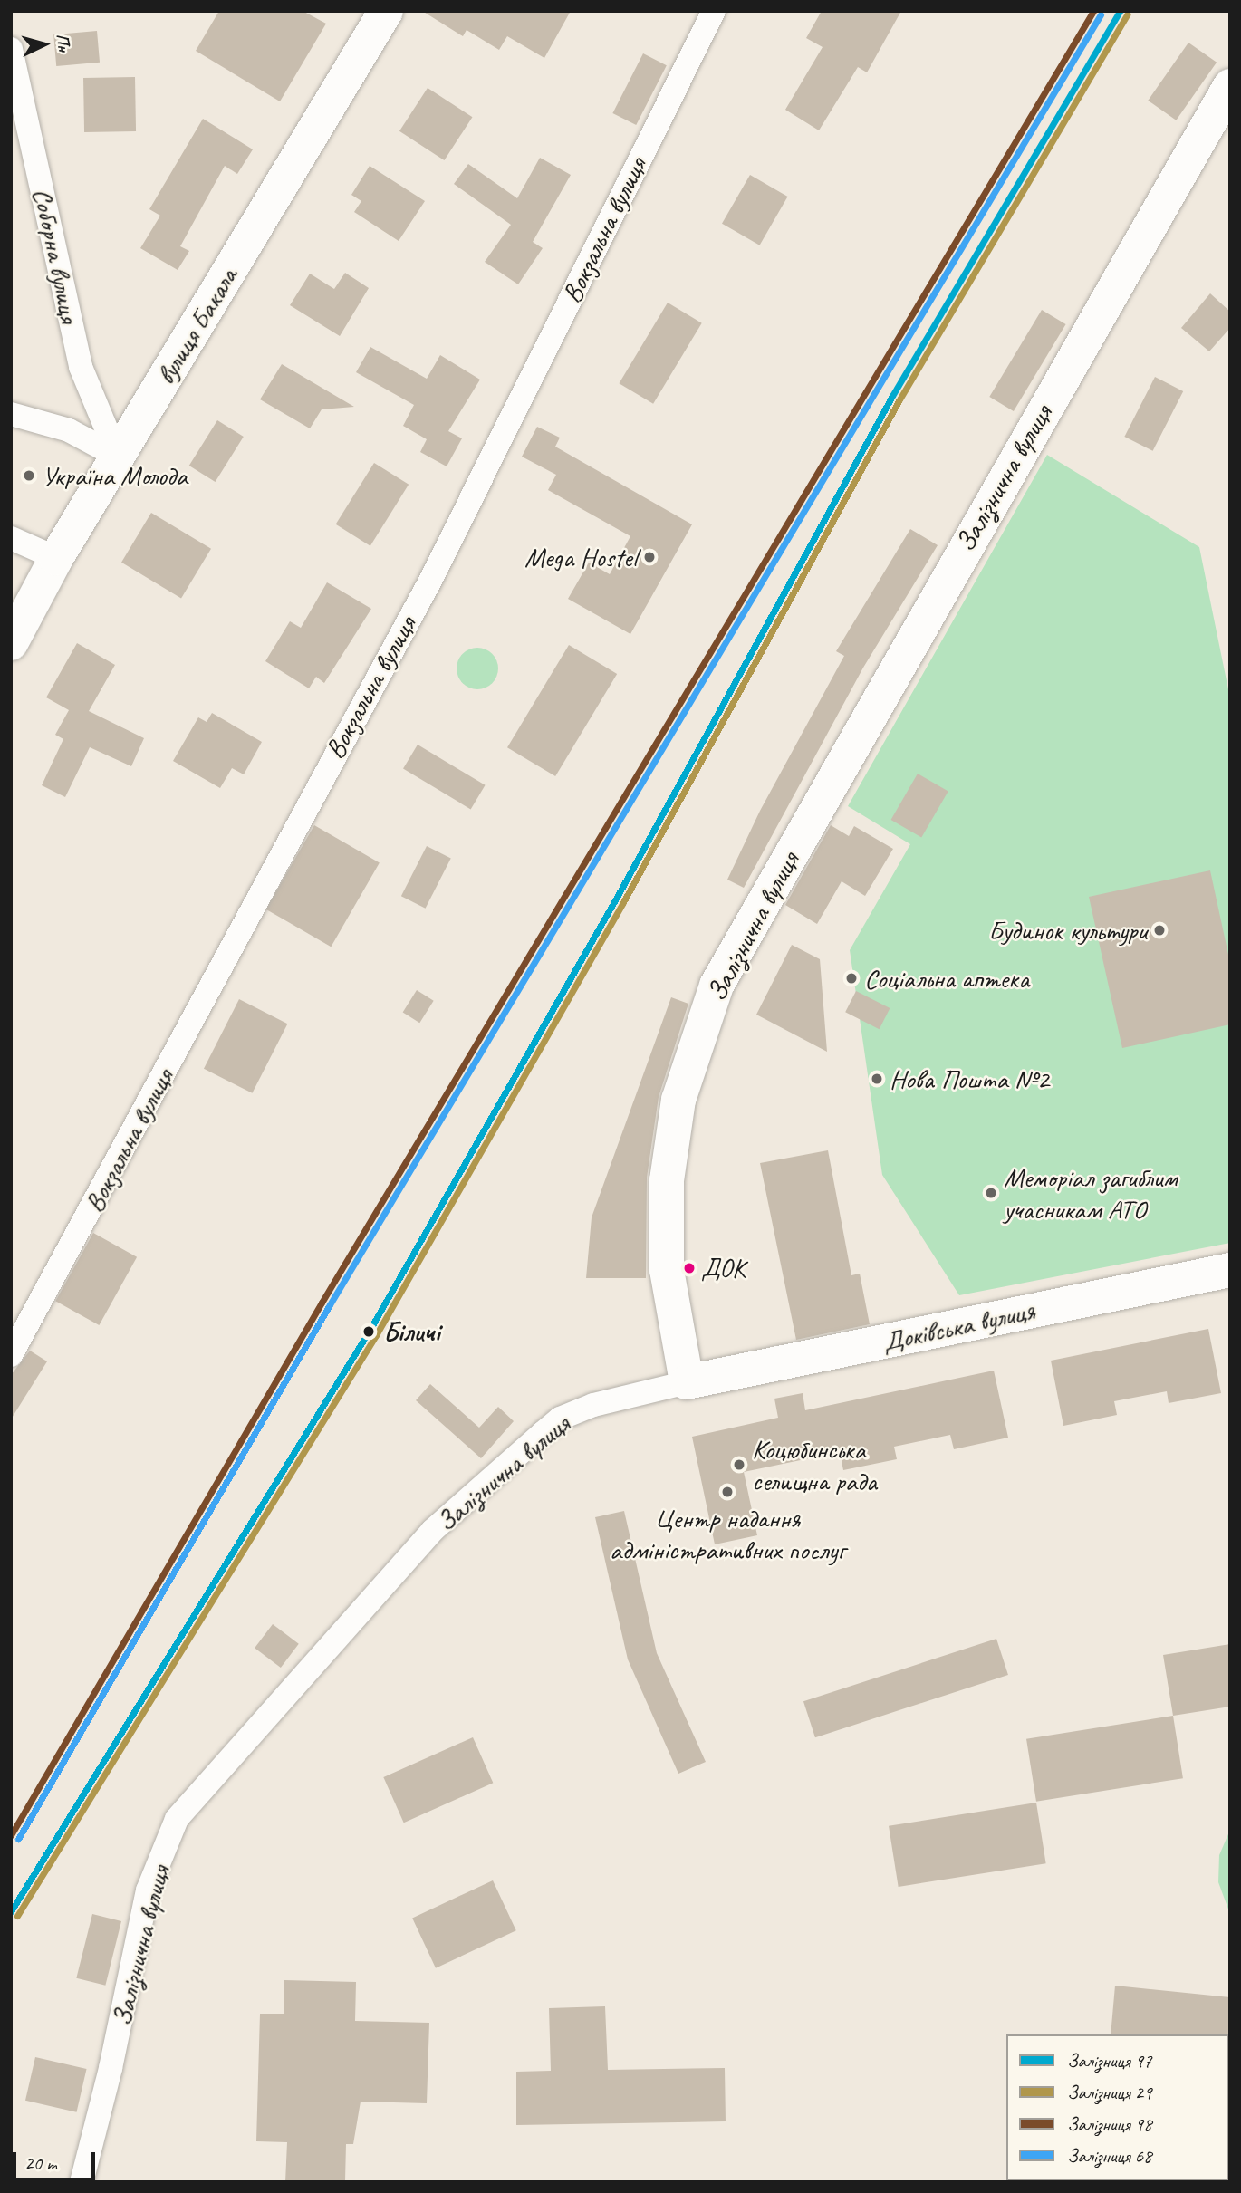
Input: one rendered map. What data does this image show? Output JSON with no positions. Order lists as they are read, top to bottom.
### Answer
{
  "streets": {
    "street": [
      "Вокзальна вулиця",
      "Соборна вулиця",
      "вулиця Бакала",
      "Залізнична вулиця",
      "Доківська вулиця"
    ]
  },
  "crossings": [
    ["Соборна вулиця", "вулиця Бакала"],
    ["Залізнична вулиця", "Доківська вулиця"]
  ],
  "places": [
    "Україна Молода",
    "Mega Hostel",
    "Будинок культури",
    "Соціальна аптека",
    "Нова Пошта №2",
    "Меморіал загиблим учасникам АТО",
    "ДОК",
    "Біличі",
    "Коцюбинська селищна рада",
    "Центр надання адміністративних послуг"
  ],
  "lines": [
    "rail line 97",
    "rail line 98",
    "rail line 29",
    "rail line 68"
  ],
  "legend": [
    "Залізниця 97",
    "Залізниця 29",
    "Залізниця 98",
    "Залізниця 68"
  ],
  "scale_bar": "20 m",
  "north": "right"
}
